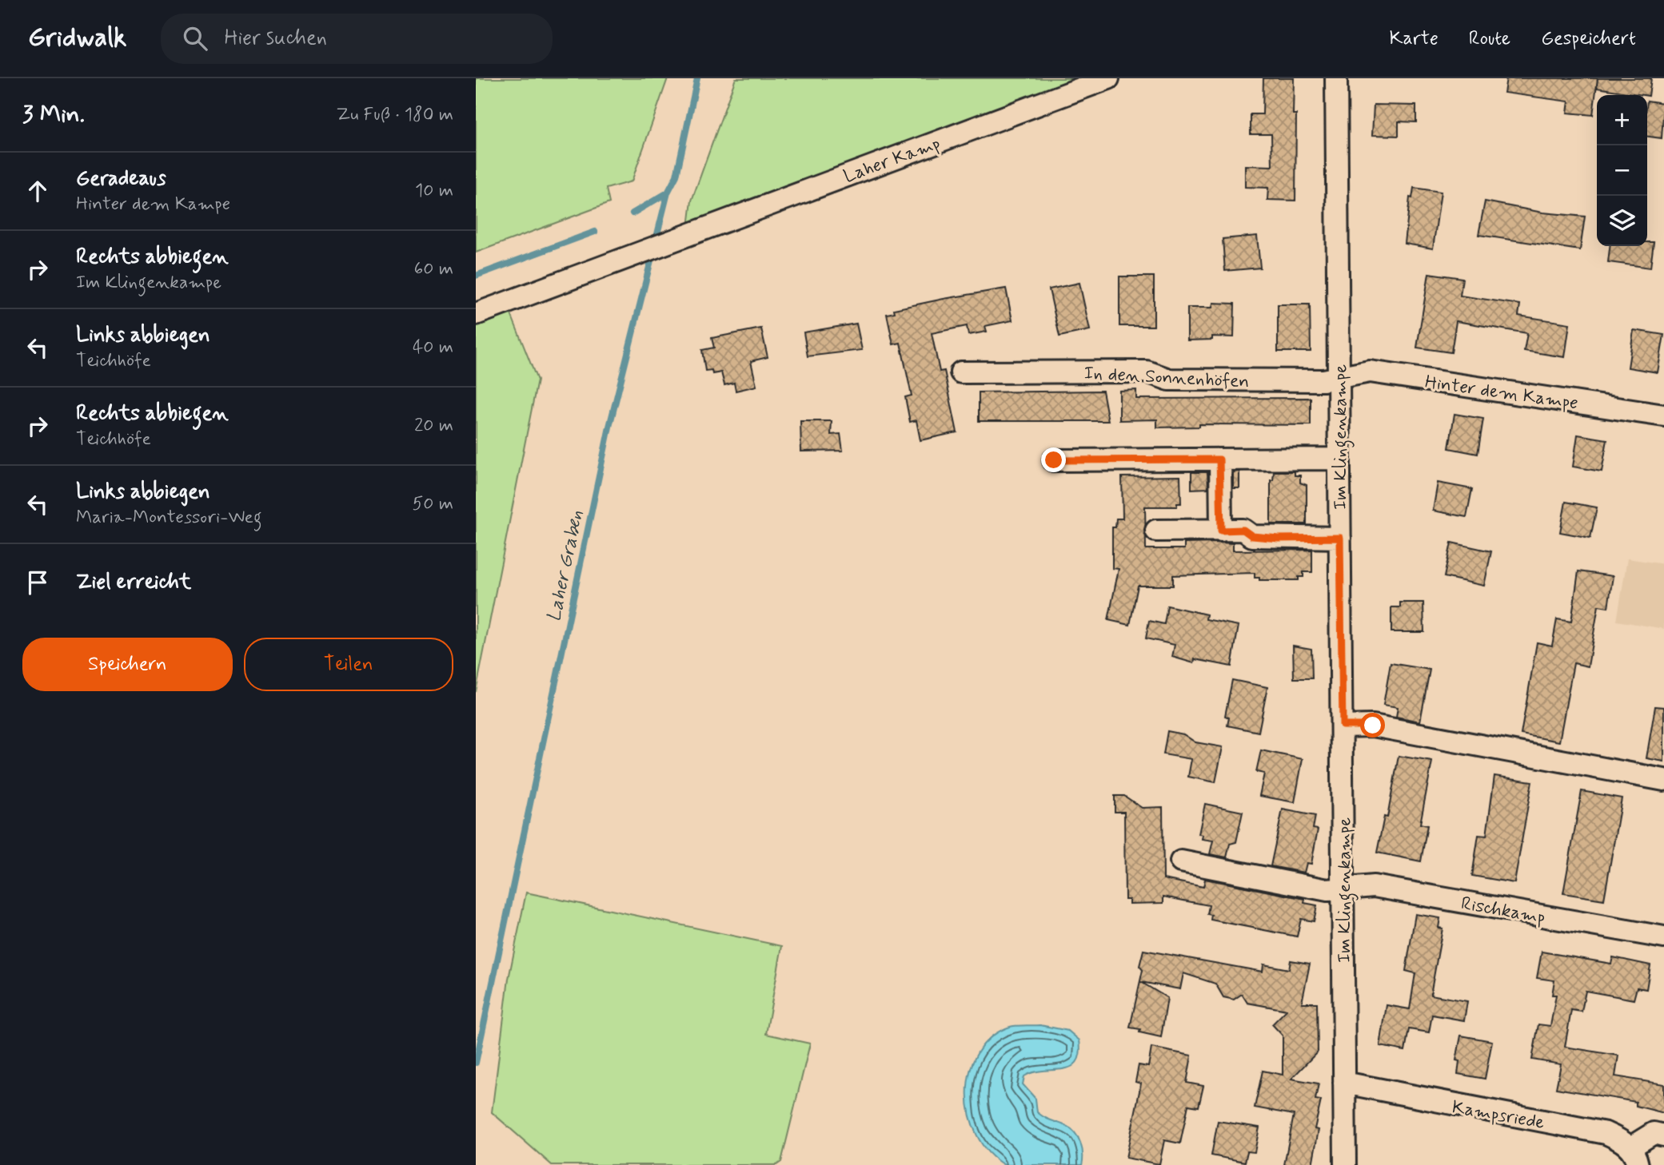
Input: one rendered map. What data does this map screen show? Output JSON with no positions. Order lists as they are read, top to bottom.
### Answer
{
  "streets": {
    "street": [
      "Laher Kamp",
      "In den Sonnenhöfen",
      "Hinter dem Kampe",
      "Im Klingenkampe",
      "Rischkamp",
      "Kampsriede"
    ]
  },
  "crossings": [
    ["In den Sonnenhöfen", "Hinter dem Kampe"],
    ["In den Sonnenhöfen", "Im Klingenkampe"],
    ["Hinter dem Kampe", "Im Klingenkampe"],
    ["Im Klingenkampe", "Rischkamp"],
    ["Im Klingenkampe", "Kampsriede"]
  ],
  "water": ["Laher Graben"],
  "page": {
    "header": "Gridwalk",
    "search": "Hier suchen",
    "nav": ["Karte", "Route", "Gespeichert"],
    "heading": ["3 Min.", "Zu Fuß · 180 m"],
    "map_buttons": ["+", "−"],
    "list": [
      ["Geradeaus", "Hinter dem Kampe", "10 m"],
      ["Rechts abbiegen", "Im Klingenkampe", "60 m"],
      ["Links abbiegen", "Teichhöfe", "40 m"],
      ["Rechts abbiegen", "Teichhöfe", "20 m"],
      ["Links abbiegen", "Maria-Montessori-Weg", "50 m"],
      "Ziel erreicht"
    ],
    "buttons": ["Speichern", "Teilen"]
  }
}
